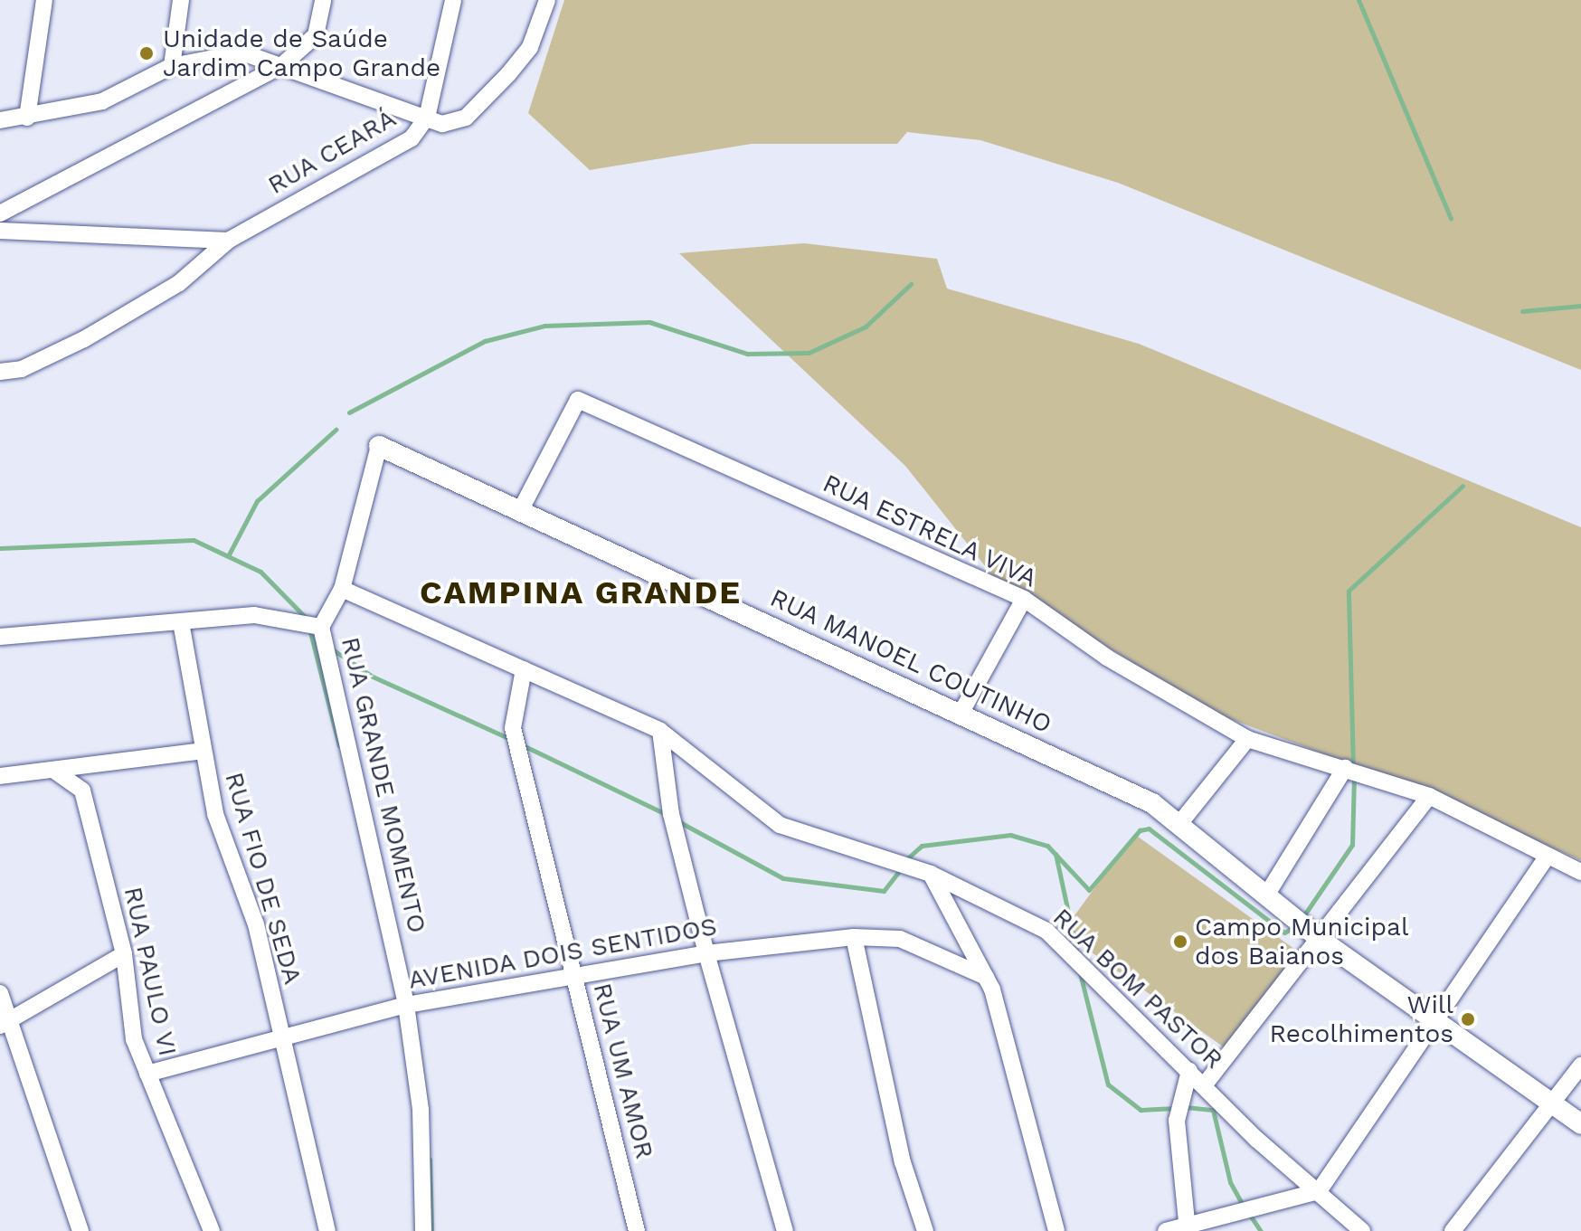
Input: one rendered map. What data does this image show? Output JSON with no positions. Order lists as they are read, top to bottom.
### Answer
{
  "streets": {
    "street": [
      "RUA CEARÁ",
      "RUA ESTRELA VIVA",
      "RUA MANOEL COUTINHO",
      "RUA GRANDE MOMENTO",
      "RUA FIO DE SEDA",
      "AVENIDA DOIS SENTIDOS",
      "RUA PAULO VI",
      "RUA BOM PASTOR",
      "RUA UM AMOR"
    ]
  },
  "crossings": [
    ["RUA ESTRELA VIVA", "RUA MANOEL COUTINHO"],
    ["RUA MANOEL COUTINHO", "RUA GRANDE MOMENTO"],
    ["RUA GRANDE MOMENTO", "AVENIDA DOIS SENTIDOS"],
    ["RUA GRANDE MOMENTO", "RUA BOM PASTOR"],
    ["RUA FIO DE SEDA", "AVENIDA DOIS SENTIDOS"],
    ["AVENIDA DOIS SENTIDOS", "RUA PAULO VI"],
    ["AVENIDA DOIS SENTIDOS", "RUA UM AMOR"],
    ["RUA BOM PASTOR", "RUA UM AMOR"]
  ],
  "districts": ["CAMPINA GRANDE"],
  "places": ["Unidade de Saúde Jardim Campo Grande", "Campo Municipal dos Baianos", "Will Recolhimentos"]
}
